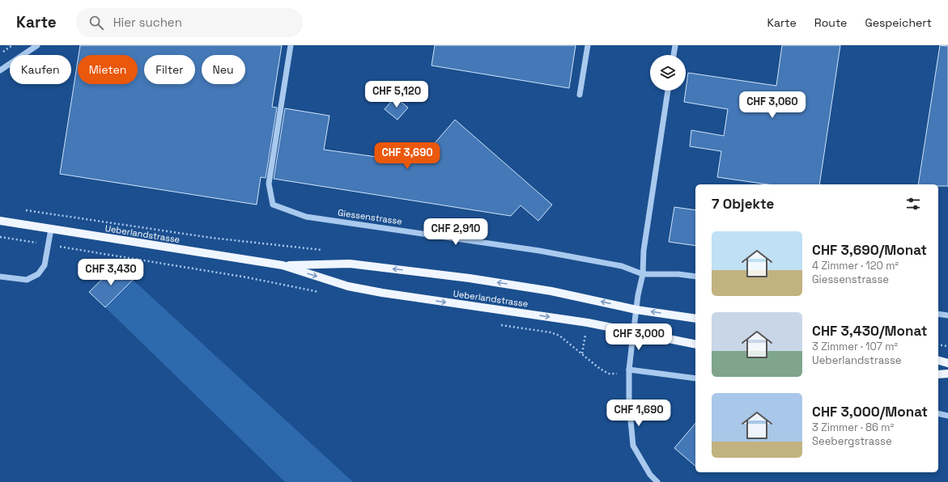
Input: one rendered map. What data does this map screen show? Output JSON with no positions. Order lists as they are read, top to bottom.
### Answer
{
  "streets": {
    "main road": ["Ueberlandstrasse"],
    "street": ["Giessenstrasse"]
  },
  "page": {
    "header": "Karte",
    "search": "Hier suchen",
    "nav": ["Karte", "Route", "Gespeichert"],
    "chip": [
      "Kaufen",
      "Mieten",
      "Filter",
      "Neu"
    ],
    "price": [
      "CHF 5,120",
      "CHF 3,060",
      "CHF 3,690",
      "CHF 2,910",
      "CHF 3,430",
      "CHF 3,000",
      "CHF 1,690"
    ],
    "heading": "7 Objekte",
    "list": [
      {
        "name": "CHF 3,690/Monat",
        "note": "4 Zimmer · 120 m² · Giessenstrasse"
      },
      {
        "name": "CHF 3,430/Monat",
        "note": "3 Zimmer · 107 m² · Ueberlandstrasse"
      },
      {
        "name": "CHF 3,000/Monat",
        "note": "3 Zimmer · 86 m² · Seebergstrasse"
      }
    ]
  }
}
